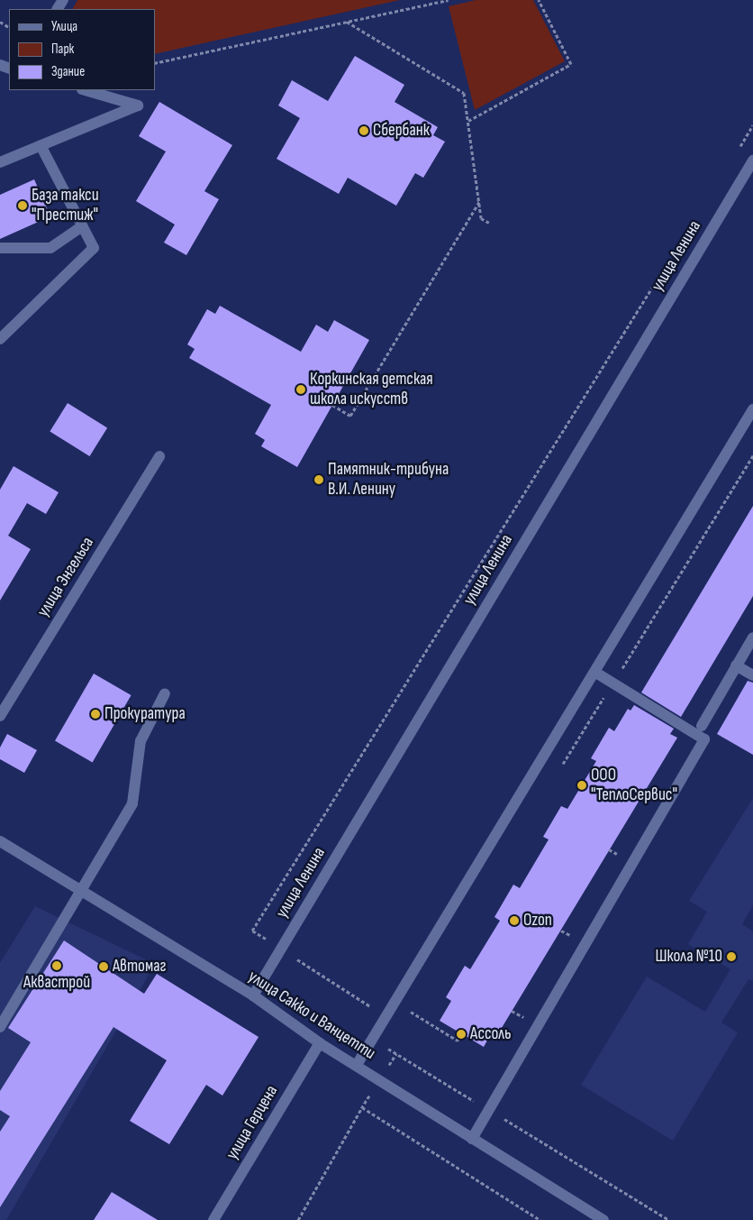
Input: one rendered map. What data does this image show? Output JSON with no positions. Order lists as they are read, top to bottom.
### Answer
{
  "streets": {
    "street": [
      "улица Ленина",
      "улица Энгельса",
      "улица Сакко и Ванцетти",
      "улица Герцена"
    ]
  },
  "crossings": [
    ["улица Ленина", "улица Сакко и Ванцетти"],
    ["улица Сакко и Ванцетти", "улица Герцена"]
  ],
  "places": [
    "Сбербанк",
    "База такси \"Престиж\"",
    "Коркинская детская школа искусств",
    "Памятник-трибуна В.И. Ленину",
    "Прокуратура",
    "ООО \"ТеплоСервис\"",
    "Ozon",
    "Школа №10",
    "Аквастрой",
    "Автомаг",
    "Ассоль"
  ],
  "legend": ["Улица", "Парк", "Здание"]
}
